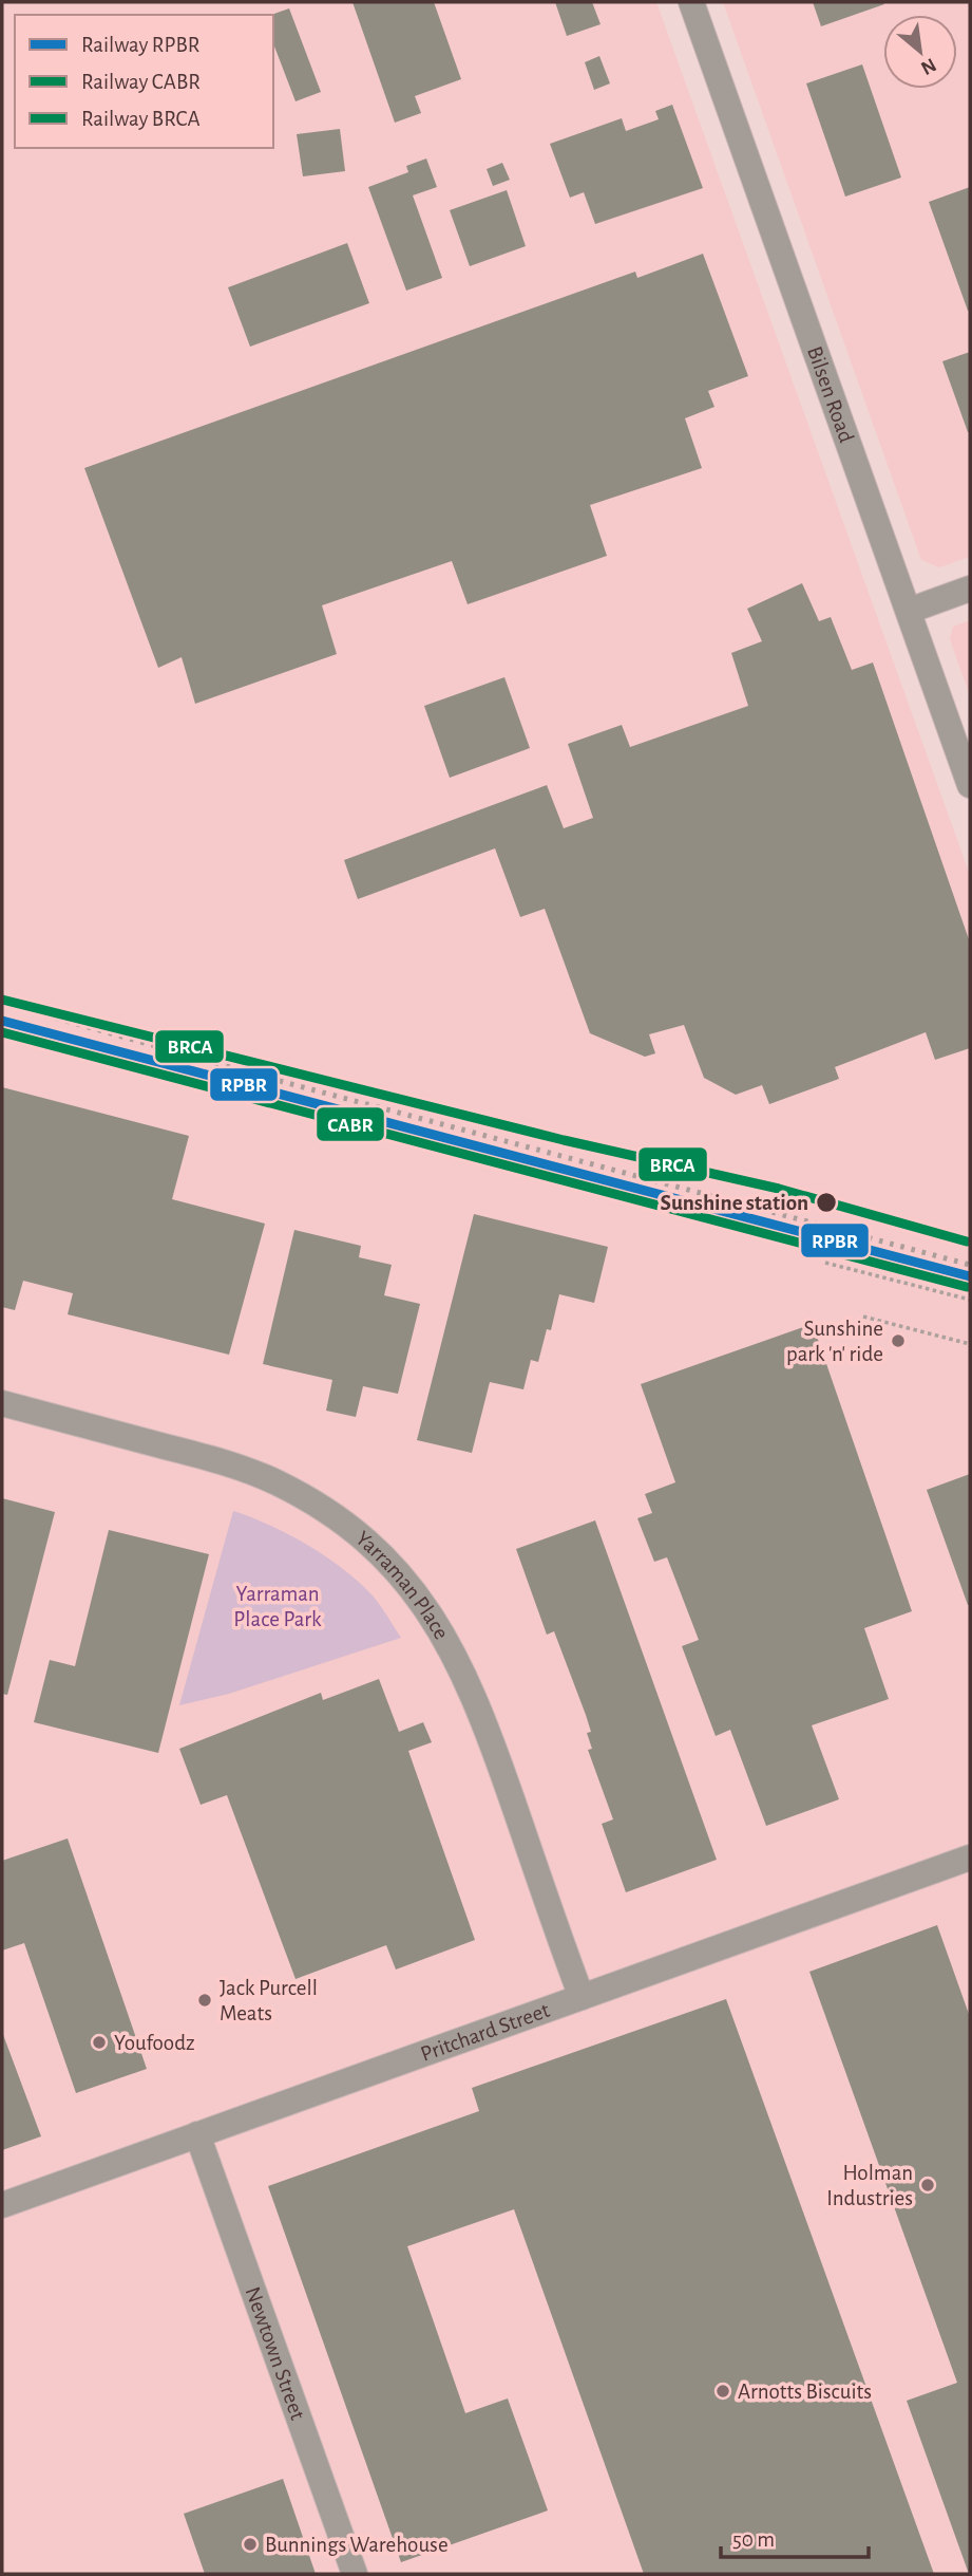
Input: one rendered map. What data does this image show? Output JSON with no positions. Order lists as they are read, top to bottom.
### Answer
{
  "streets": {
    "street": [
      "Bilsen Road",
      "Yarraman Place",
      "Pritchard Street",
      "Newtown Street"
    ]
  },
  "crossings": [
    ["Yarraman Place", "Pritchard Street"],
    ["Pritchard Street", "Newtown Street"]
  ],
  "parks": ["Yarraman Place Park"],
  "places": [
    "Sunshine station",
    "Sunshine park 'n' ride",
    "Jack Purcell Meats",
    "Youfoodz",
    "Holman Industries",
    "Arnotts Biscuits",
    "Bunnings Warehouse"
  ],
  "lines": ["rail line BRCA", "rail line RPBR", "rail line CABR"],
  "legend": ["Railway RPBR", "Railway CABR", "Railway BRCA"],
  "scale_bar": "50 m",
  "north": "bottom right"
}
